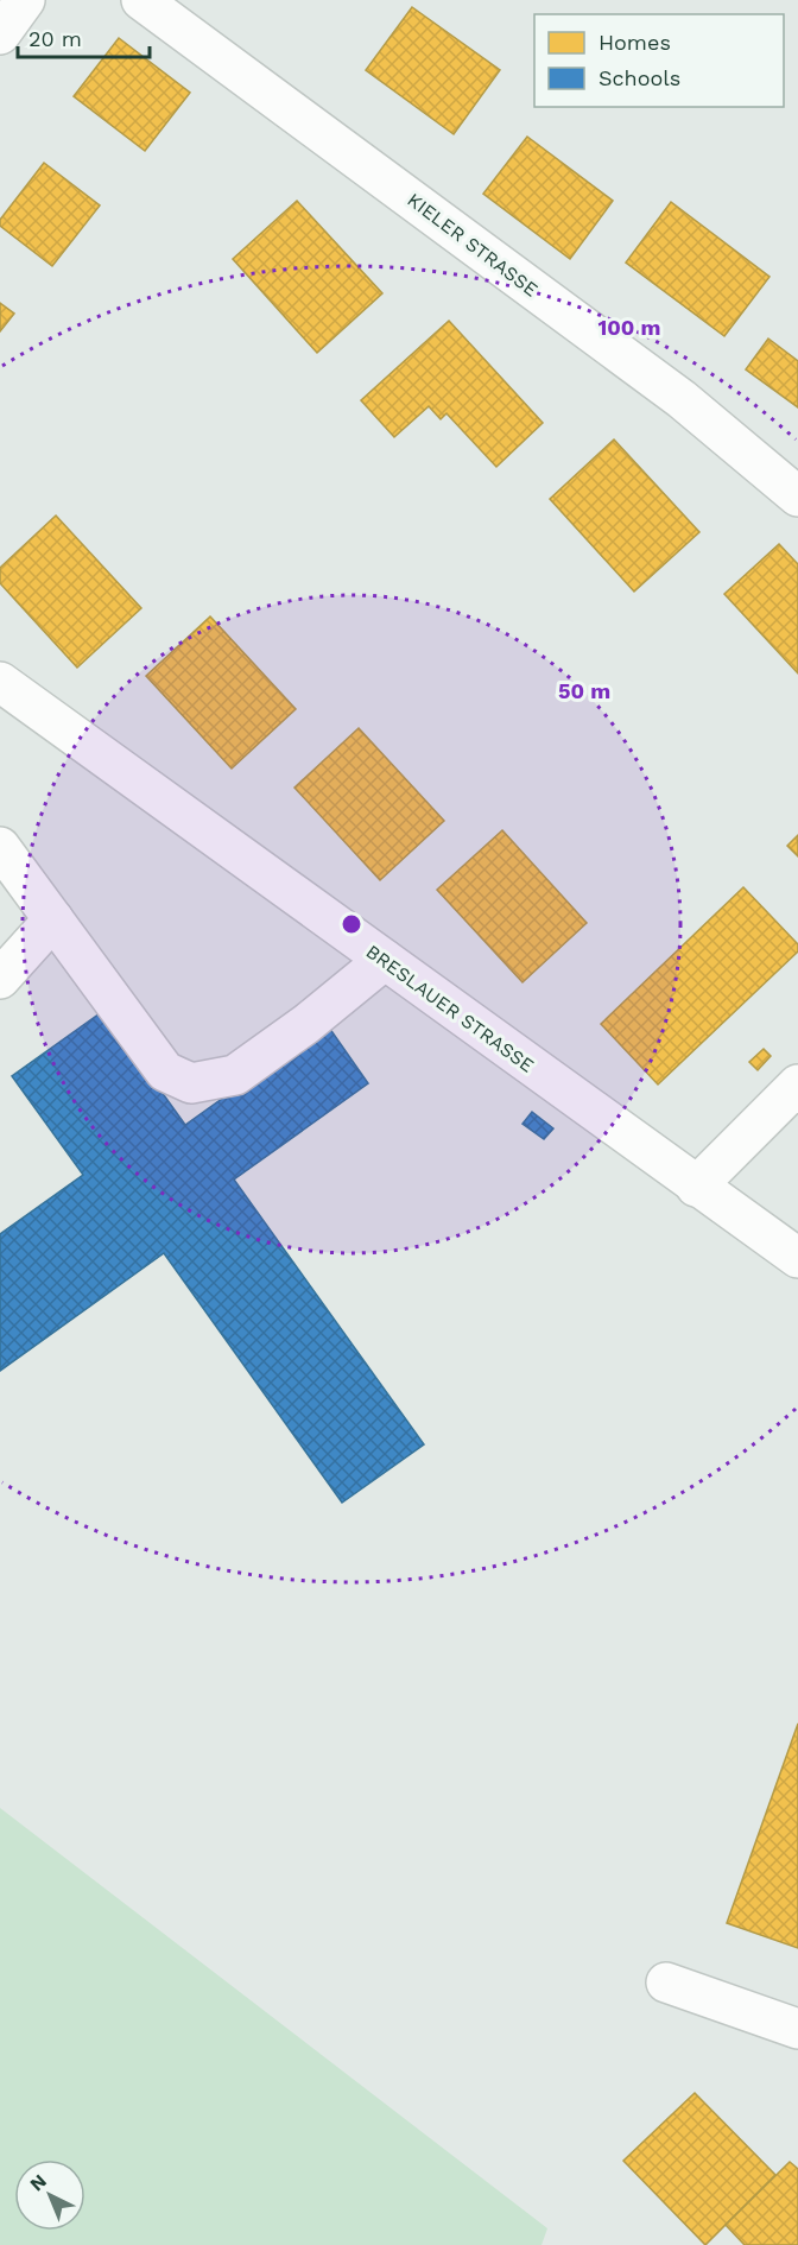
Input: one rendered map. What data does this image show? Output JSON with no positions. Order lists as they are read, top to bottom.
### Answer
{
  "streets": {
    "street": ["KIELER STRASSE", "BRESLAUER STRASSE"]
  },
  "legend": ["Homes", "Schools"],
  "scale_bar": "20 m",
  "north": "top left",
  "rings": ["100 m", "50 m"]
}
